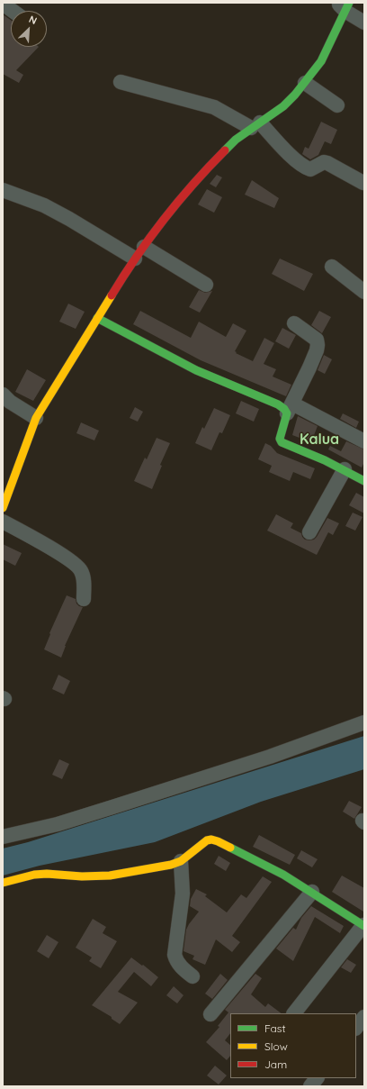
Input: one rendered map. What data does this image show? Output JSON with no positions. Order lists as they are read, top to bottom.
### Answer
{
  "districts": ["Kalua"],
  "legend": ["Fast", "Slow", "Jam"],
  "north": "top right"
}
